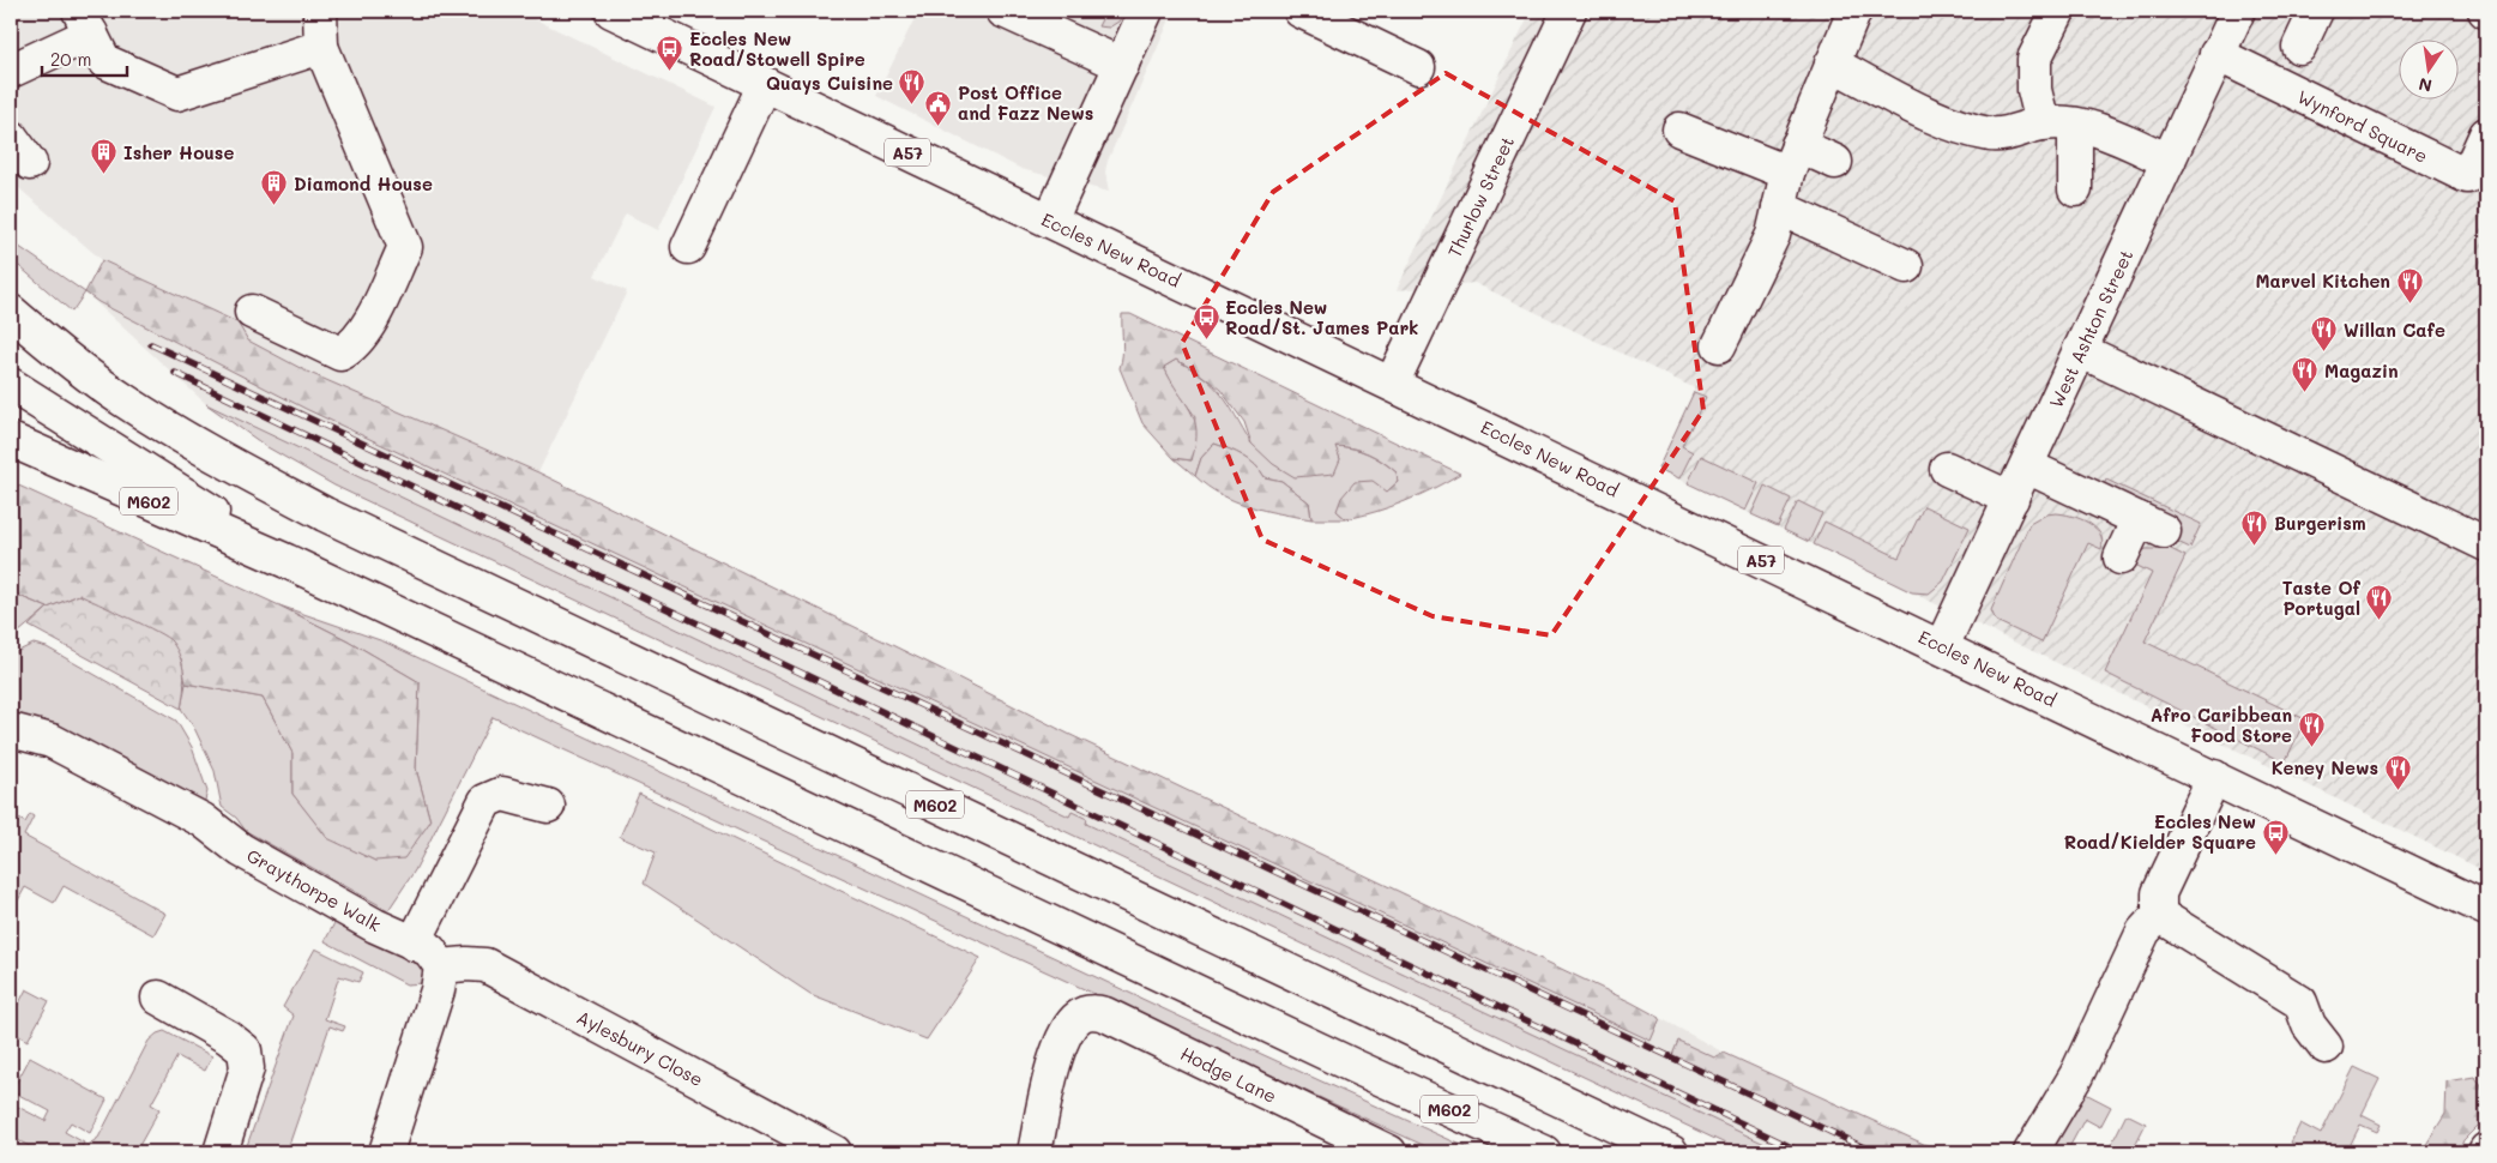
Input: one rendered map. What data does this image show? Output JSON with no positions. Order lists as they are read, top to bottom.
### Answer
{
  "streets": {
    "main road": [
      "Wynford Square",
      "A57",
      "Thurlow Street",
      "Eccles New Road",
      "West Ashton Street",
      "M602",
      "Graythorpe Walk",
      "Aylesbury Close",
      "Hodge Lane"
    ]
  },
  "crossings": [
    ["Wynford Square", "West Ashton Street"],
    ["Thurlow Street", "Eccles New Road"],
    ["Eccles New Road", "West Ashton Street"],
    ["Graythorpe Walk", "Aylesbury Close"]
  ],
  "places": {
    "bus stop": ["Eccles New Road/Stowell Spire", "Eccles New Road/St. James Park", "Eccles New Road/Kielder Square"],
    "restaurant": [
      "Quays Cuisine",
      "Marvel Kitchen",
      "Willan Cafe",
      "Magazin",
      "Burgerism",
      "Taste Of Portugal",
      "Afro Caribbean Food Store",
      "Keney News"
    ],
    "public building": ["Post Office and Fazz News"],
    "building": ["Isher House", "Diamond House"]
  },
  "scale_bar": "20 m",
  "north": "bottom"
}
